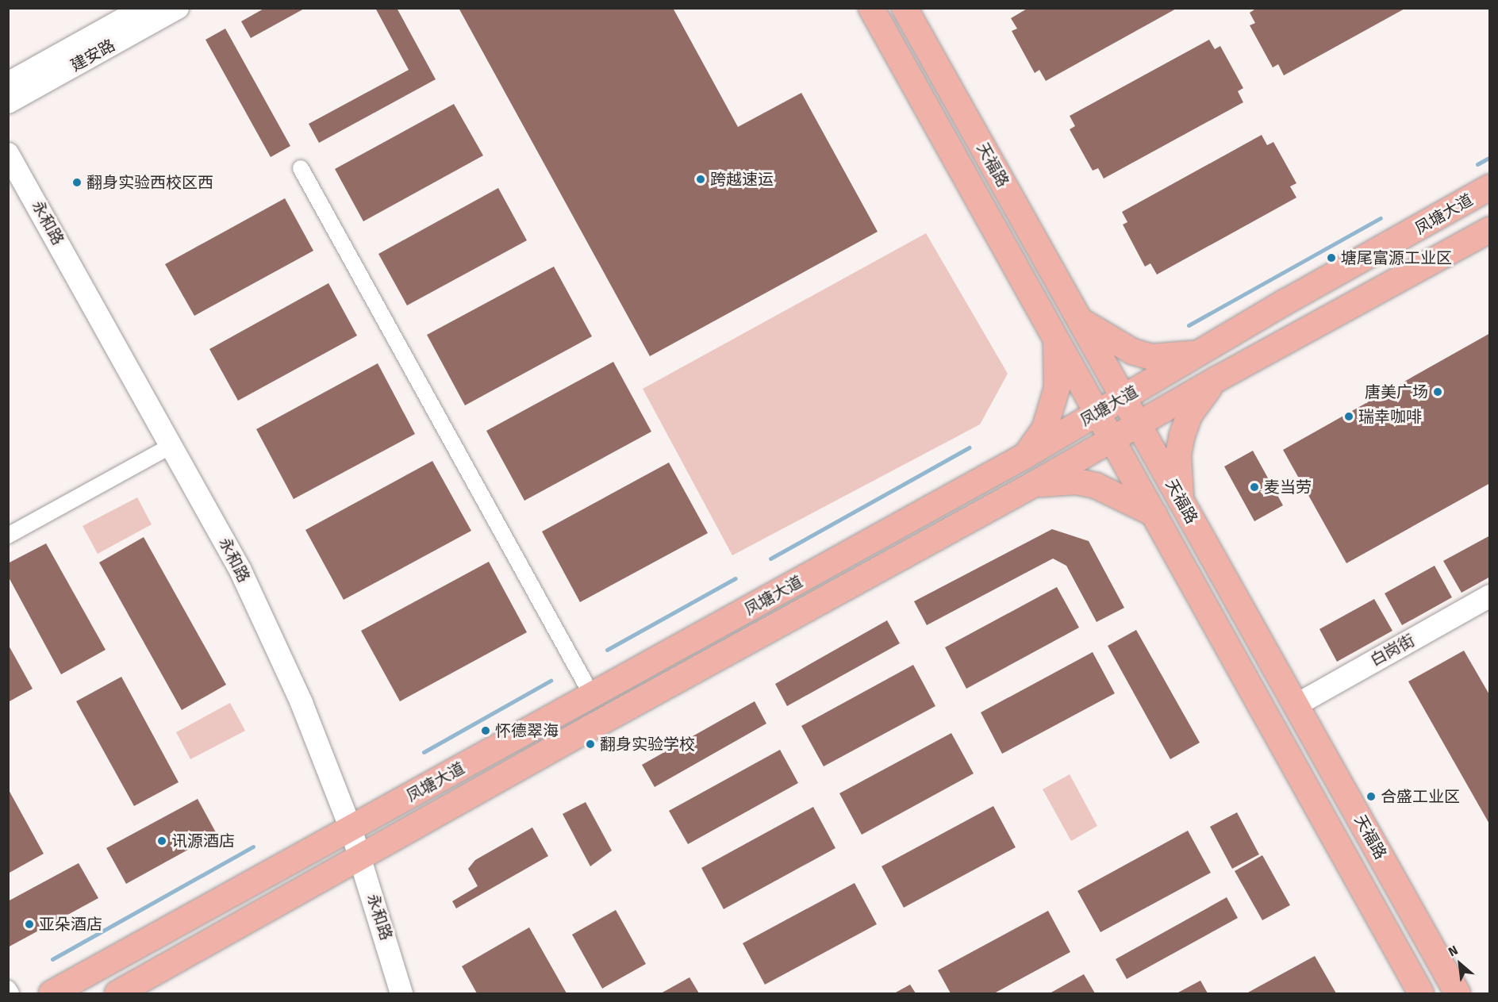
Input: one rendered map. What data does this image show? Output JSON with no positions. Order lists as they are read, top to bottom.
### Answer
{
  "streets": {
    "main road": ["天福路", "凤塘大道"],
    "street": ["建安路", "永和路", "白岗街"]
  },
  "crossings": [
    ["天福路", "凤塘大道"],
    ["天福路", "白岗街"],
    ["凤塘大道", "永和路"]
  ],
  "places": [
    "跨越速运",
    "翻身实验西校区西",
    "塘尾富源工业区",
    "唐美广场",
    "瑞幸咖啡",
    "麦当劳",
    "怀德翠海",
    "翻身实验学校",
    "合盛工业区",
    "讯源酒店",
    "亚朵酒店"
  ],
  "north": "top left"
}
